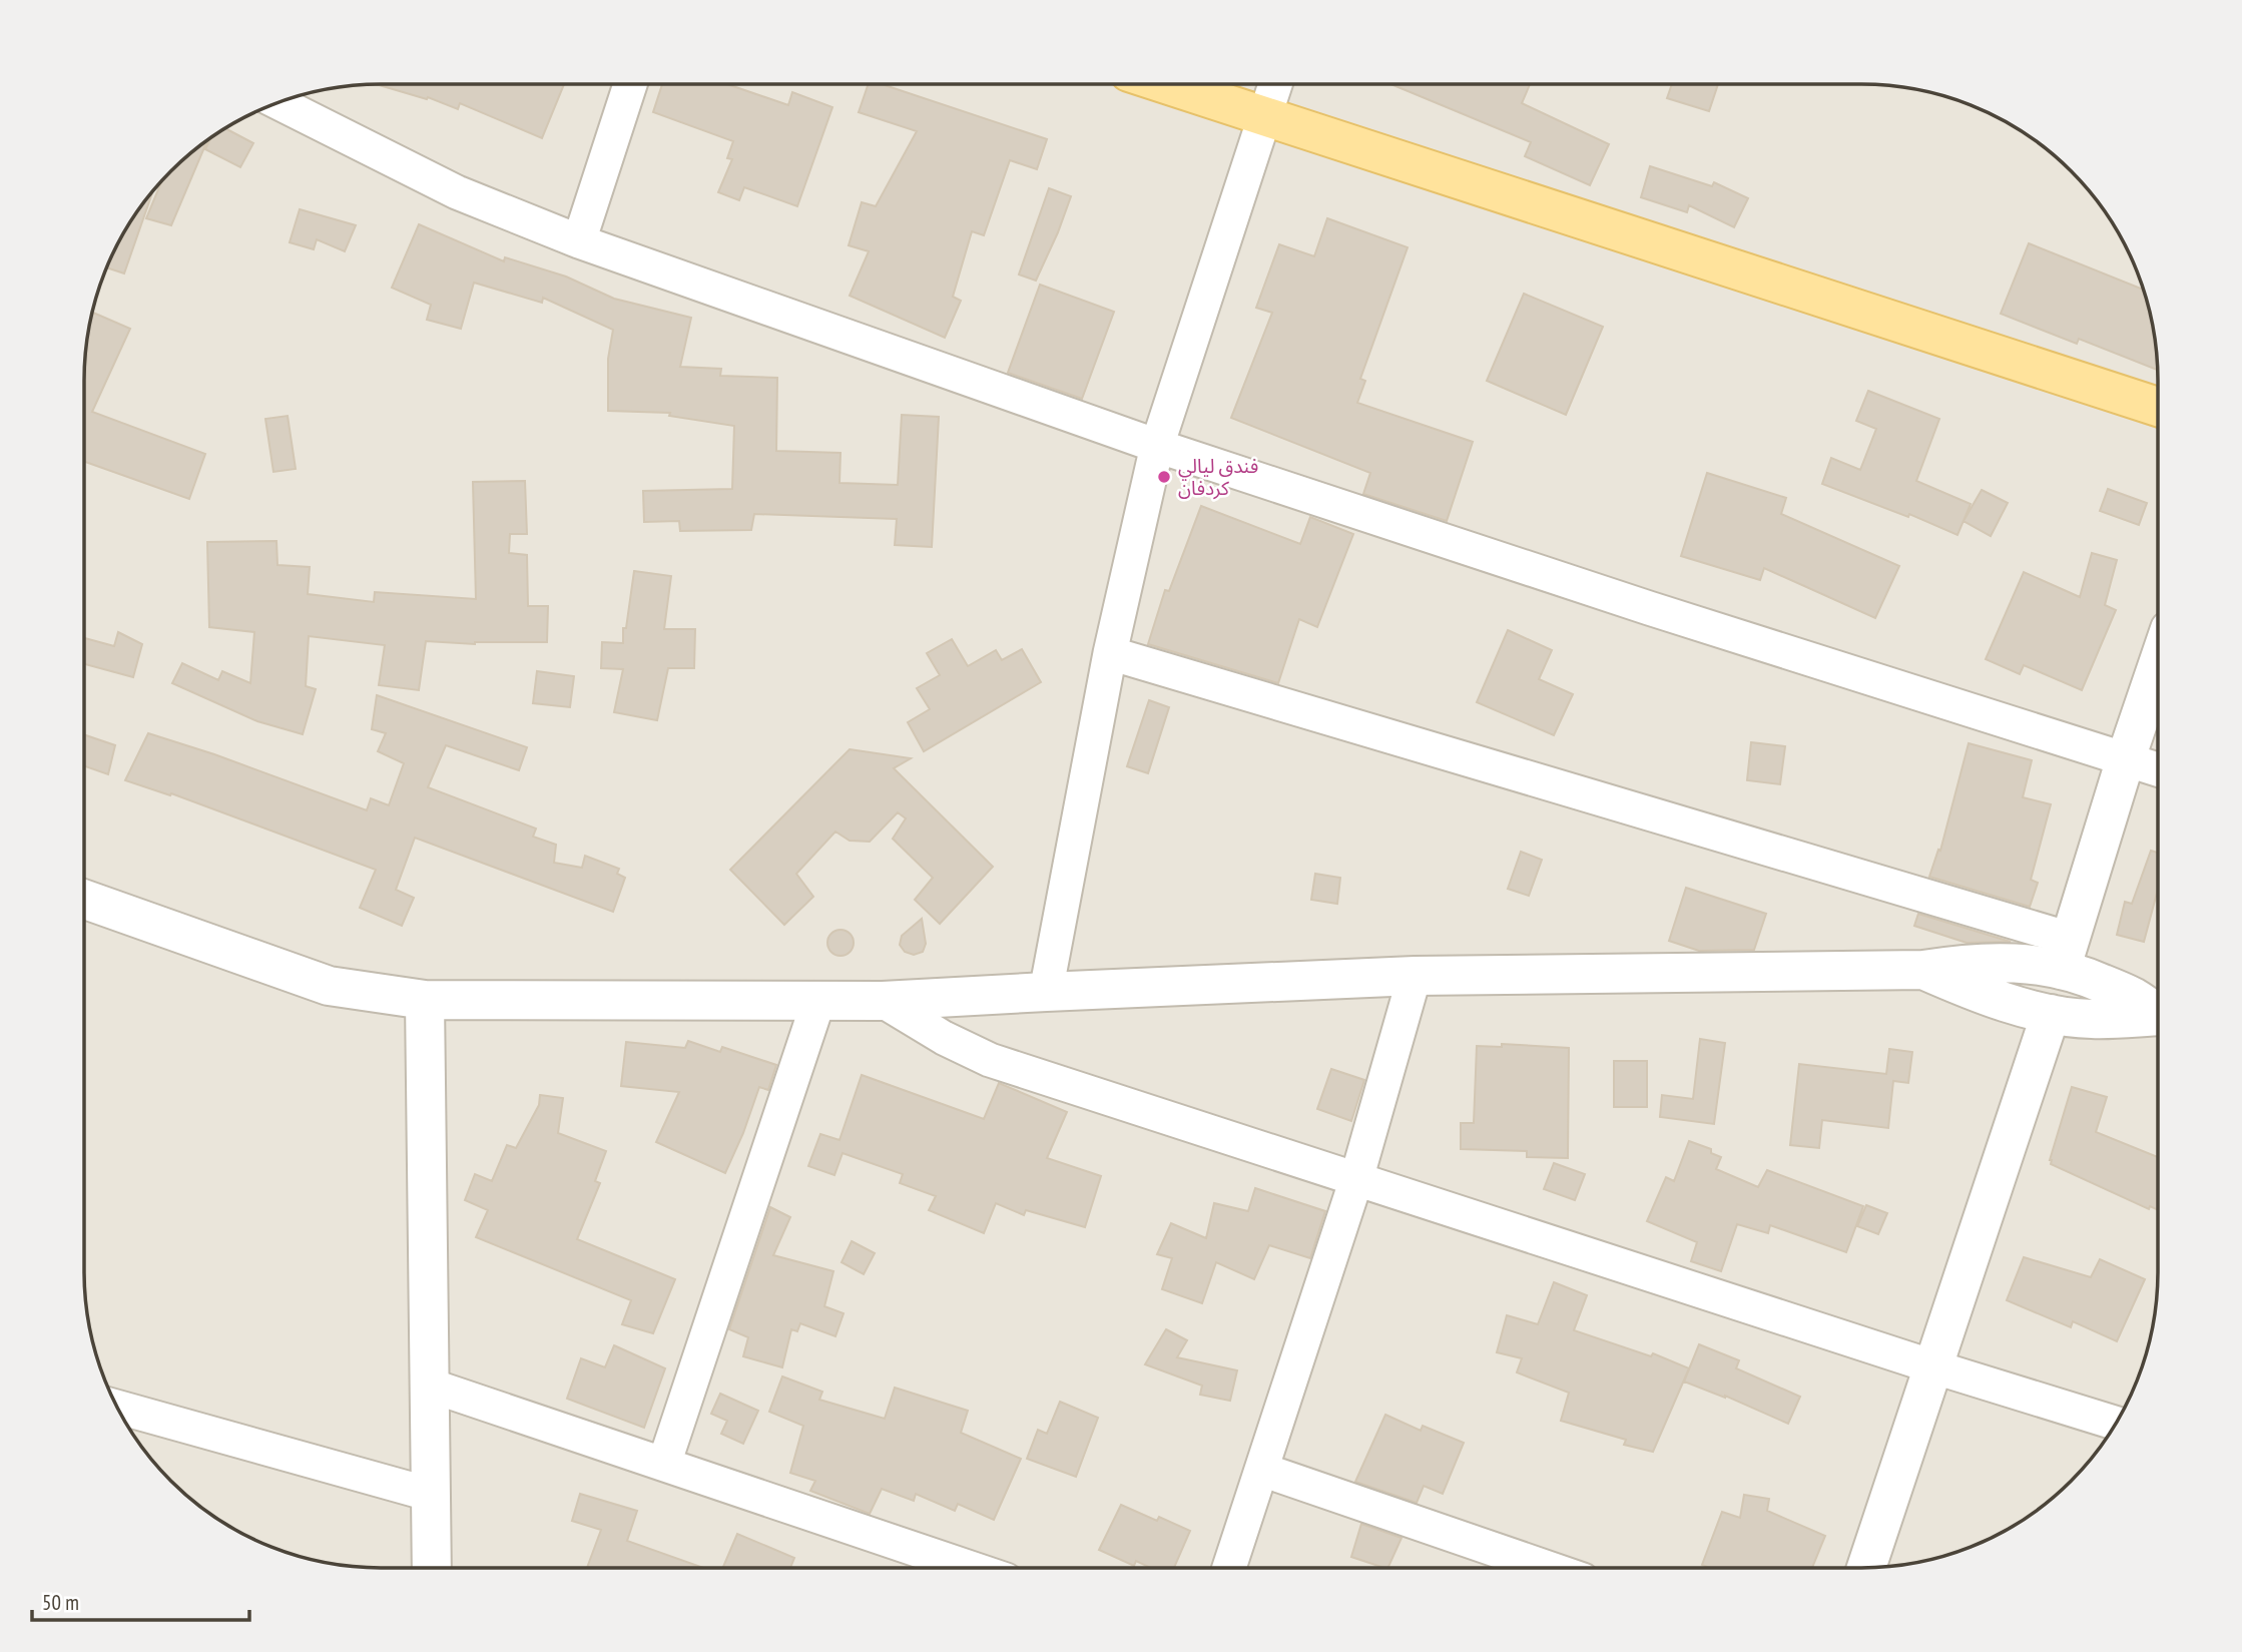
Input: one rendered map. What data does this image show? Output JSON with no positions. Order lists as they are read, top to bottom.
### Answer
{
  "places": ["فندق ليالي كردفان"],
  "scale_bar": "50 m"
}
